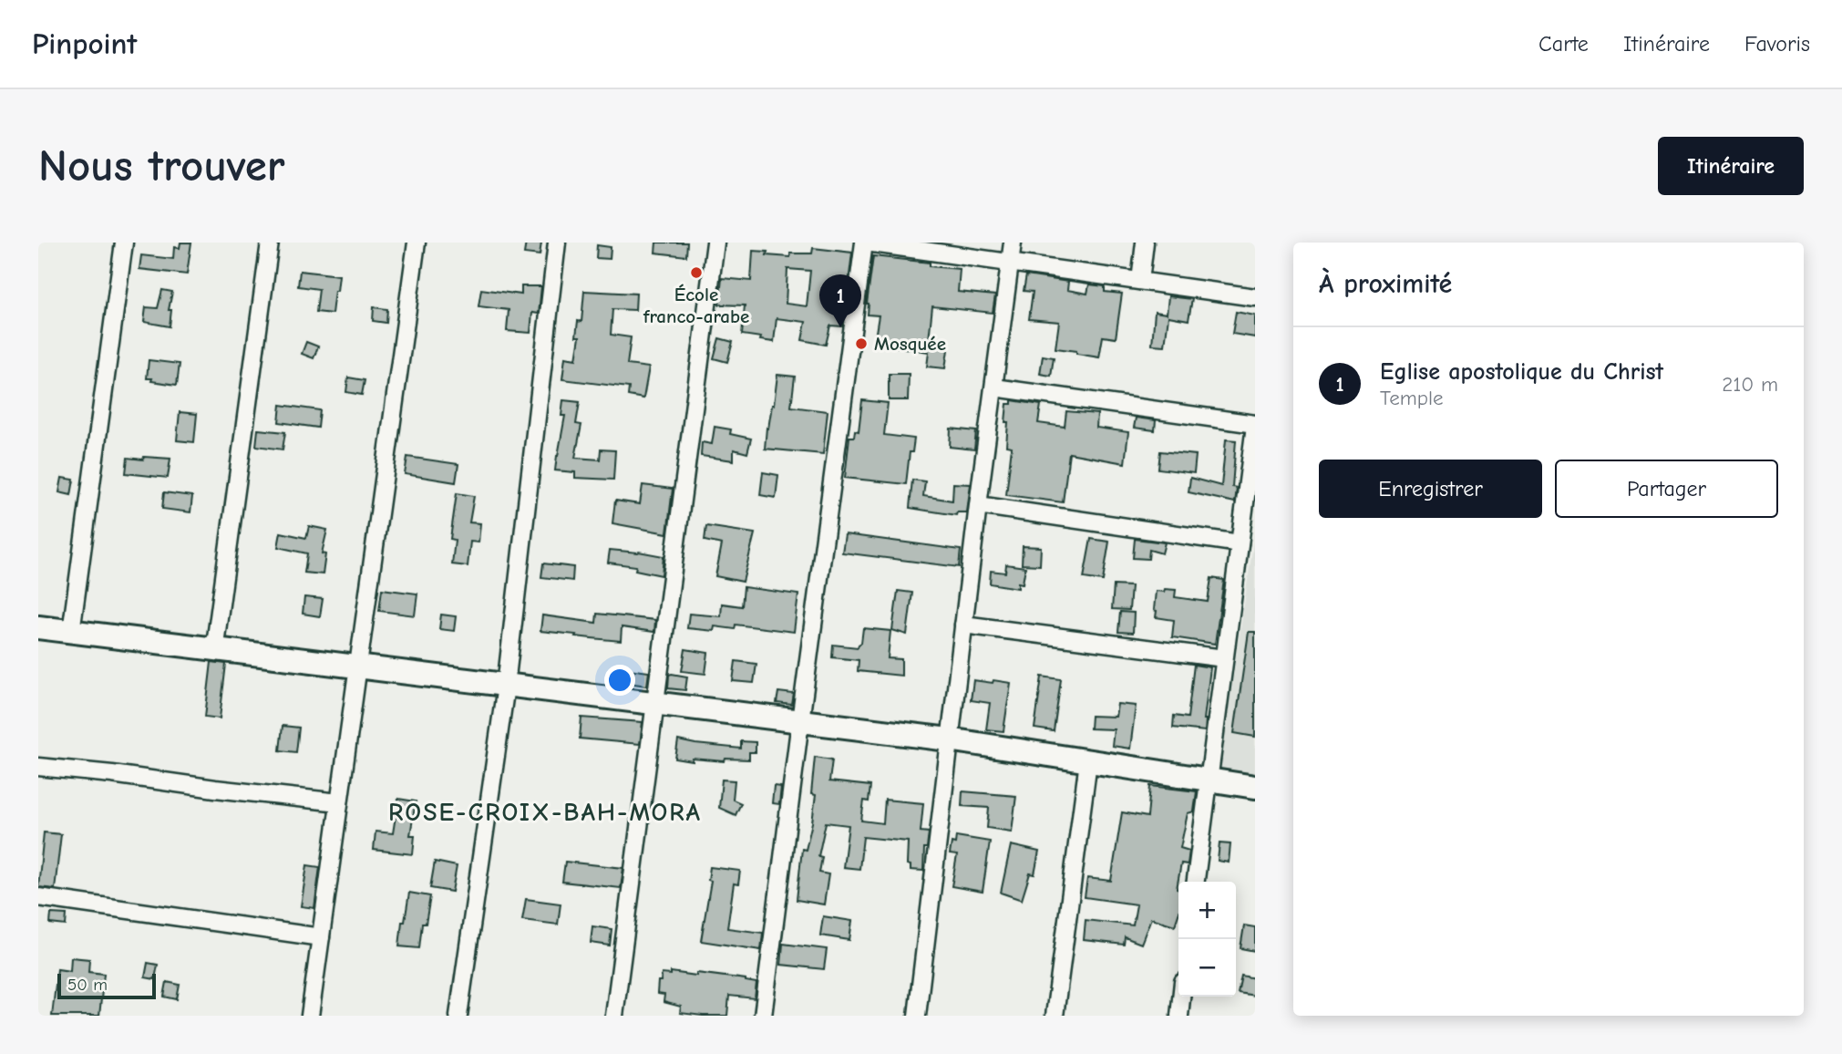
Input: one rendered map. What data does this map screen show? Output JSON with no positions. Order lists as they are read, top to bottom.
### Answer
{
  "districts": ["ROSE-CROIX-BAH-MORA"],
  "places": ["École franco-arabe", "Mosquée"],
  "scale_bar": "50 m",
  "page": {
    "header": "Pinpoint",
    "nav": ["Carte", "Itinéraire", "Favoris"],
    "buttons": [
      "Itinéraire",
      ["Enregistrer", "Partager"]
    ],
    "title": "Nous trouver",
    "heading": "À proximité",
    "pins": "1",
    "list": [
      {
        "mark": "1",
        "name": "Eglise apostolique du Christ",
        "note": "Temple",
        "value": "210 m"
      }
    ],
    "map_buttons": ["+", "−"],
    "scale": "50 m"
  }
}
